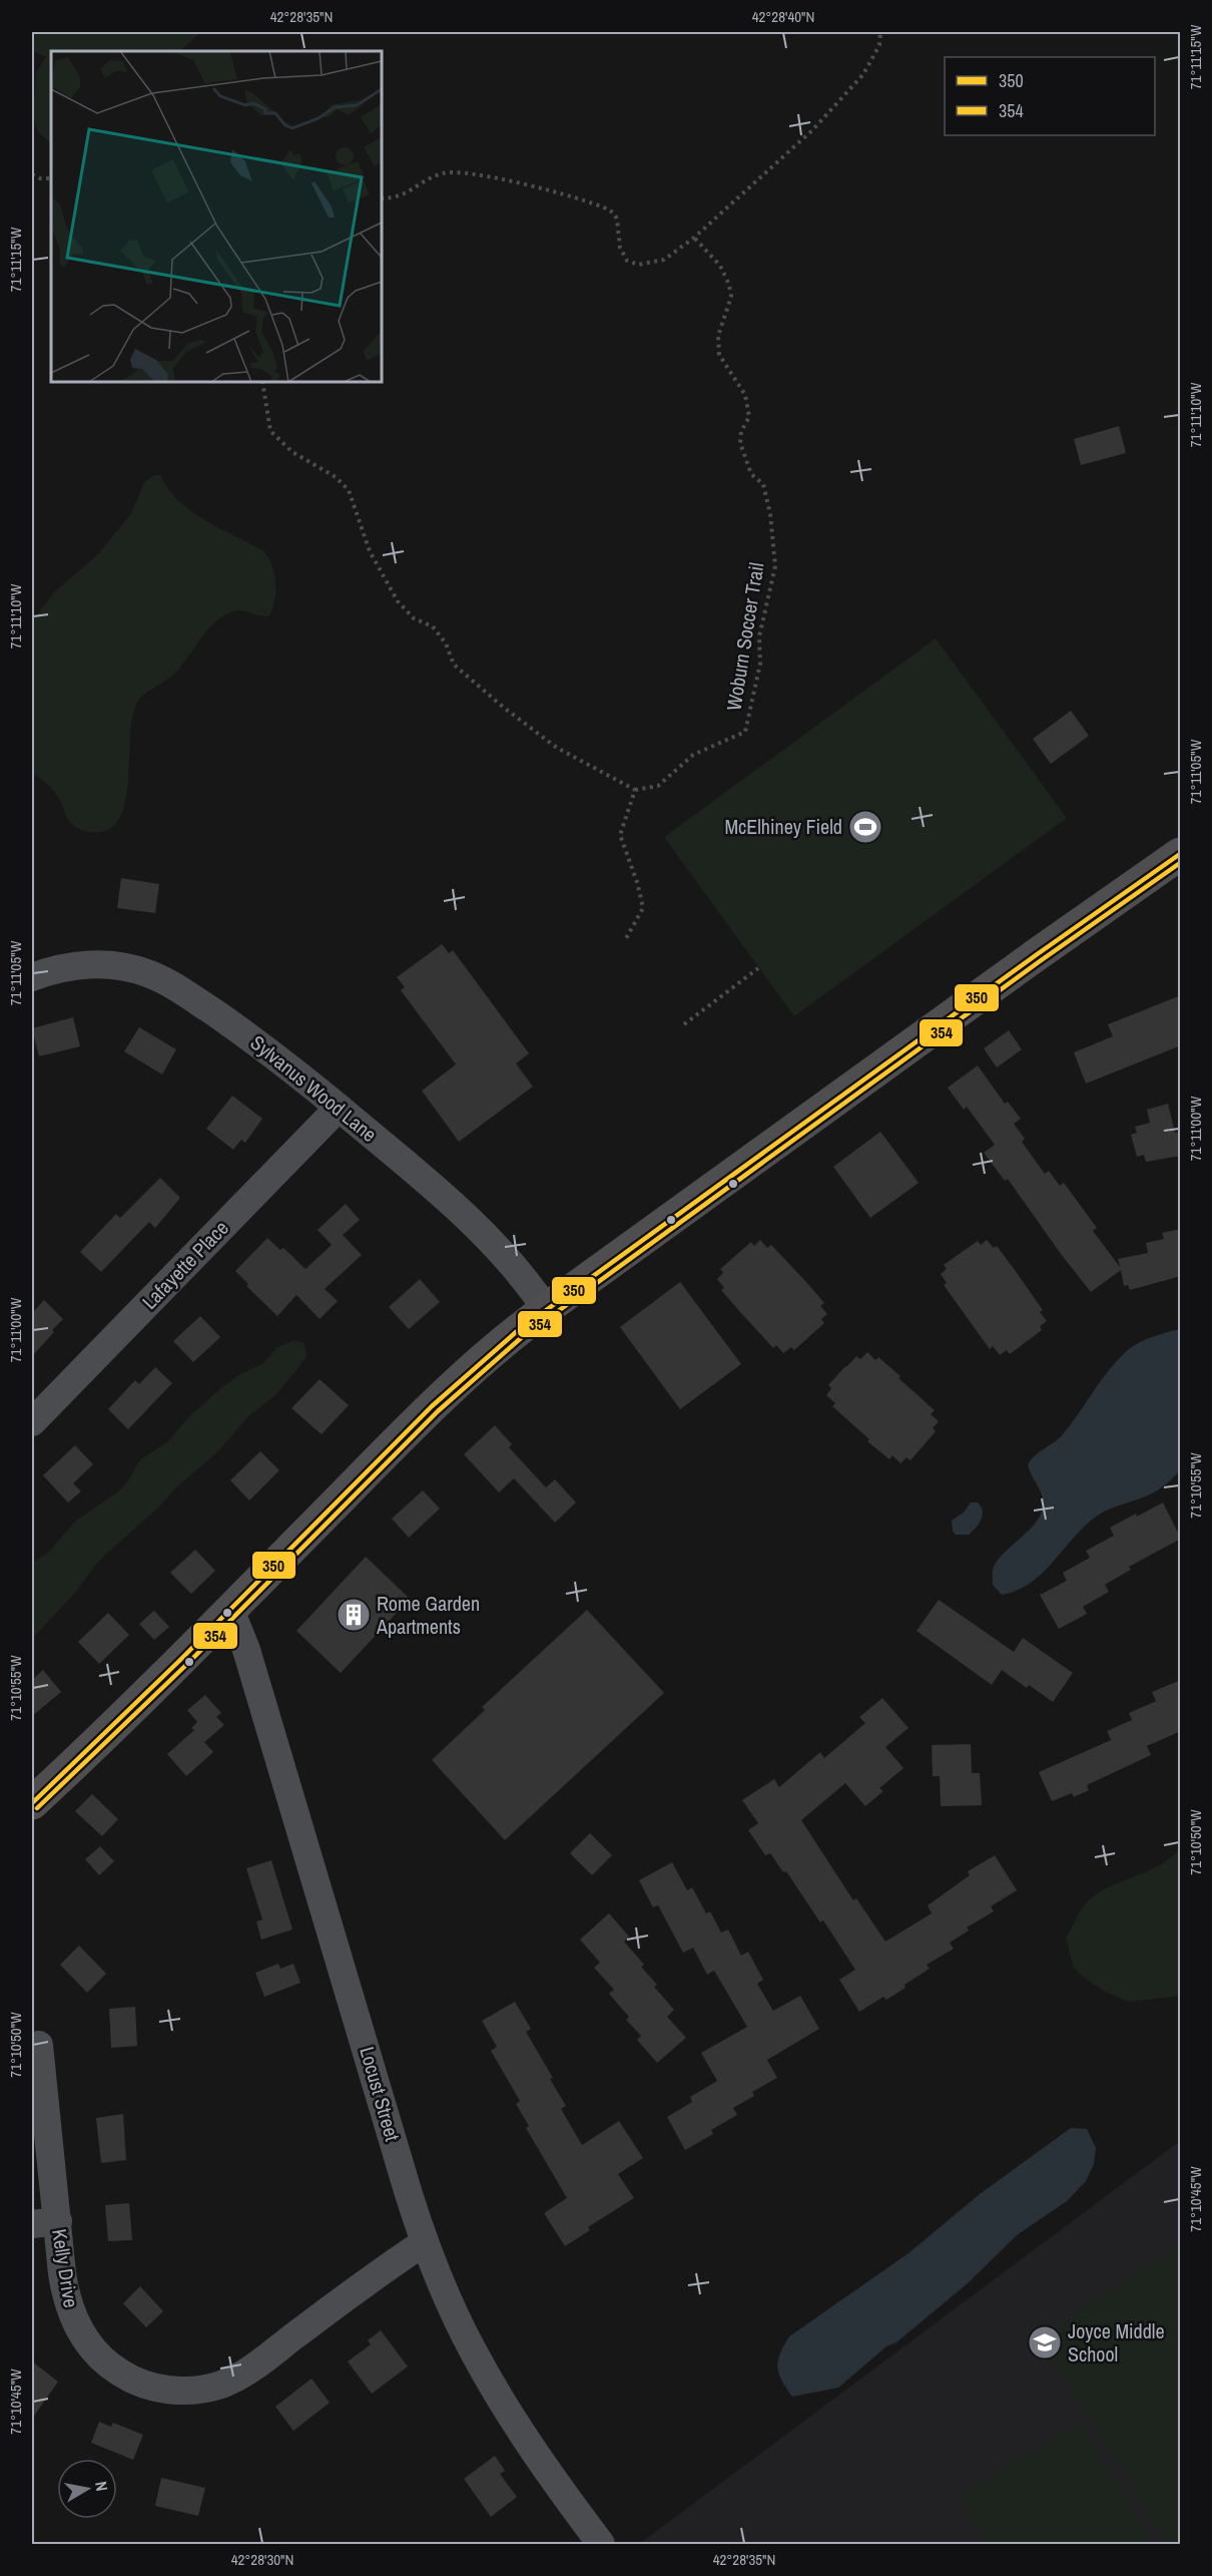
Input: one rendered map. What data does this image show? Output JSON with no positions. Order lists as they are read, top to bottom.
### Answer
{
  "streets": {
    "street": [
      "Sylvanus Wood Lane",
      "Lafayette Place",
      "Locust Street",
      "Kelly Drive"
    ],
    "path": ["Woburn Soccer Trail"]
  },
  "crossings": [
    ["Sylvanus Wood Lane", "Lafayette Place"],
    ["Locust Street", "Kelly Drive"]
  ],
  "places": {
    "sports": ["McElhiney Field"],
    "building": ["Rome Garden Apartments"],
    "school or university": ["Joyce Middle School"]
  },
  "lines": ["transit line 350", "transit line 354"],
  "legend": ["350", "354"],
  "north": "right",
  "coordinates": [
    "42°28'35\"N",
    "42°28'40\"N",
    "71°11'15\"W",
    "71°11'10\"W",
    "71°11'05\"W",
    "71°11'00\"W",
    "71°10'55\"W",
    "71°10'50\"W",
    "71°10'45\"W",
    "42°28'30\"N"
  ]
}
